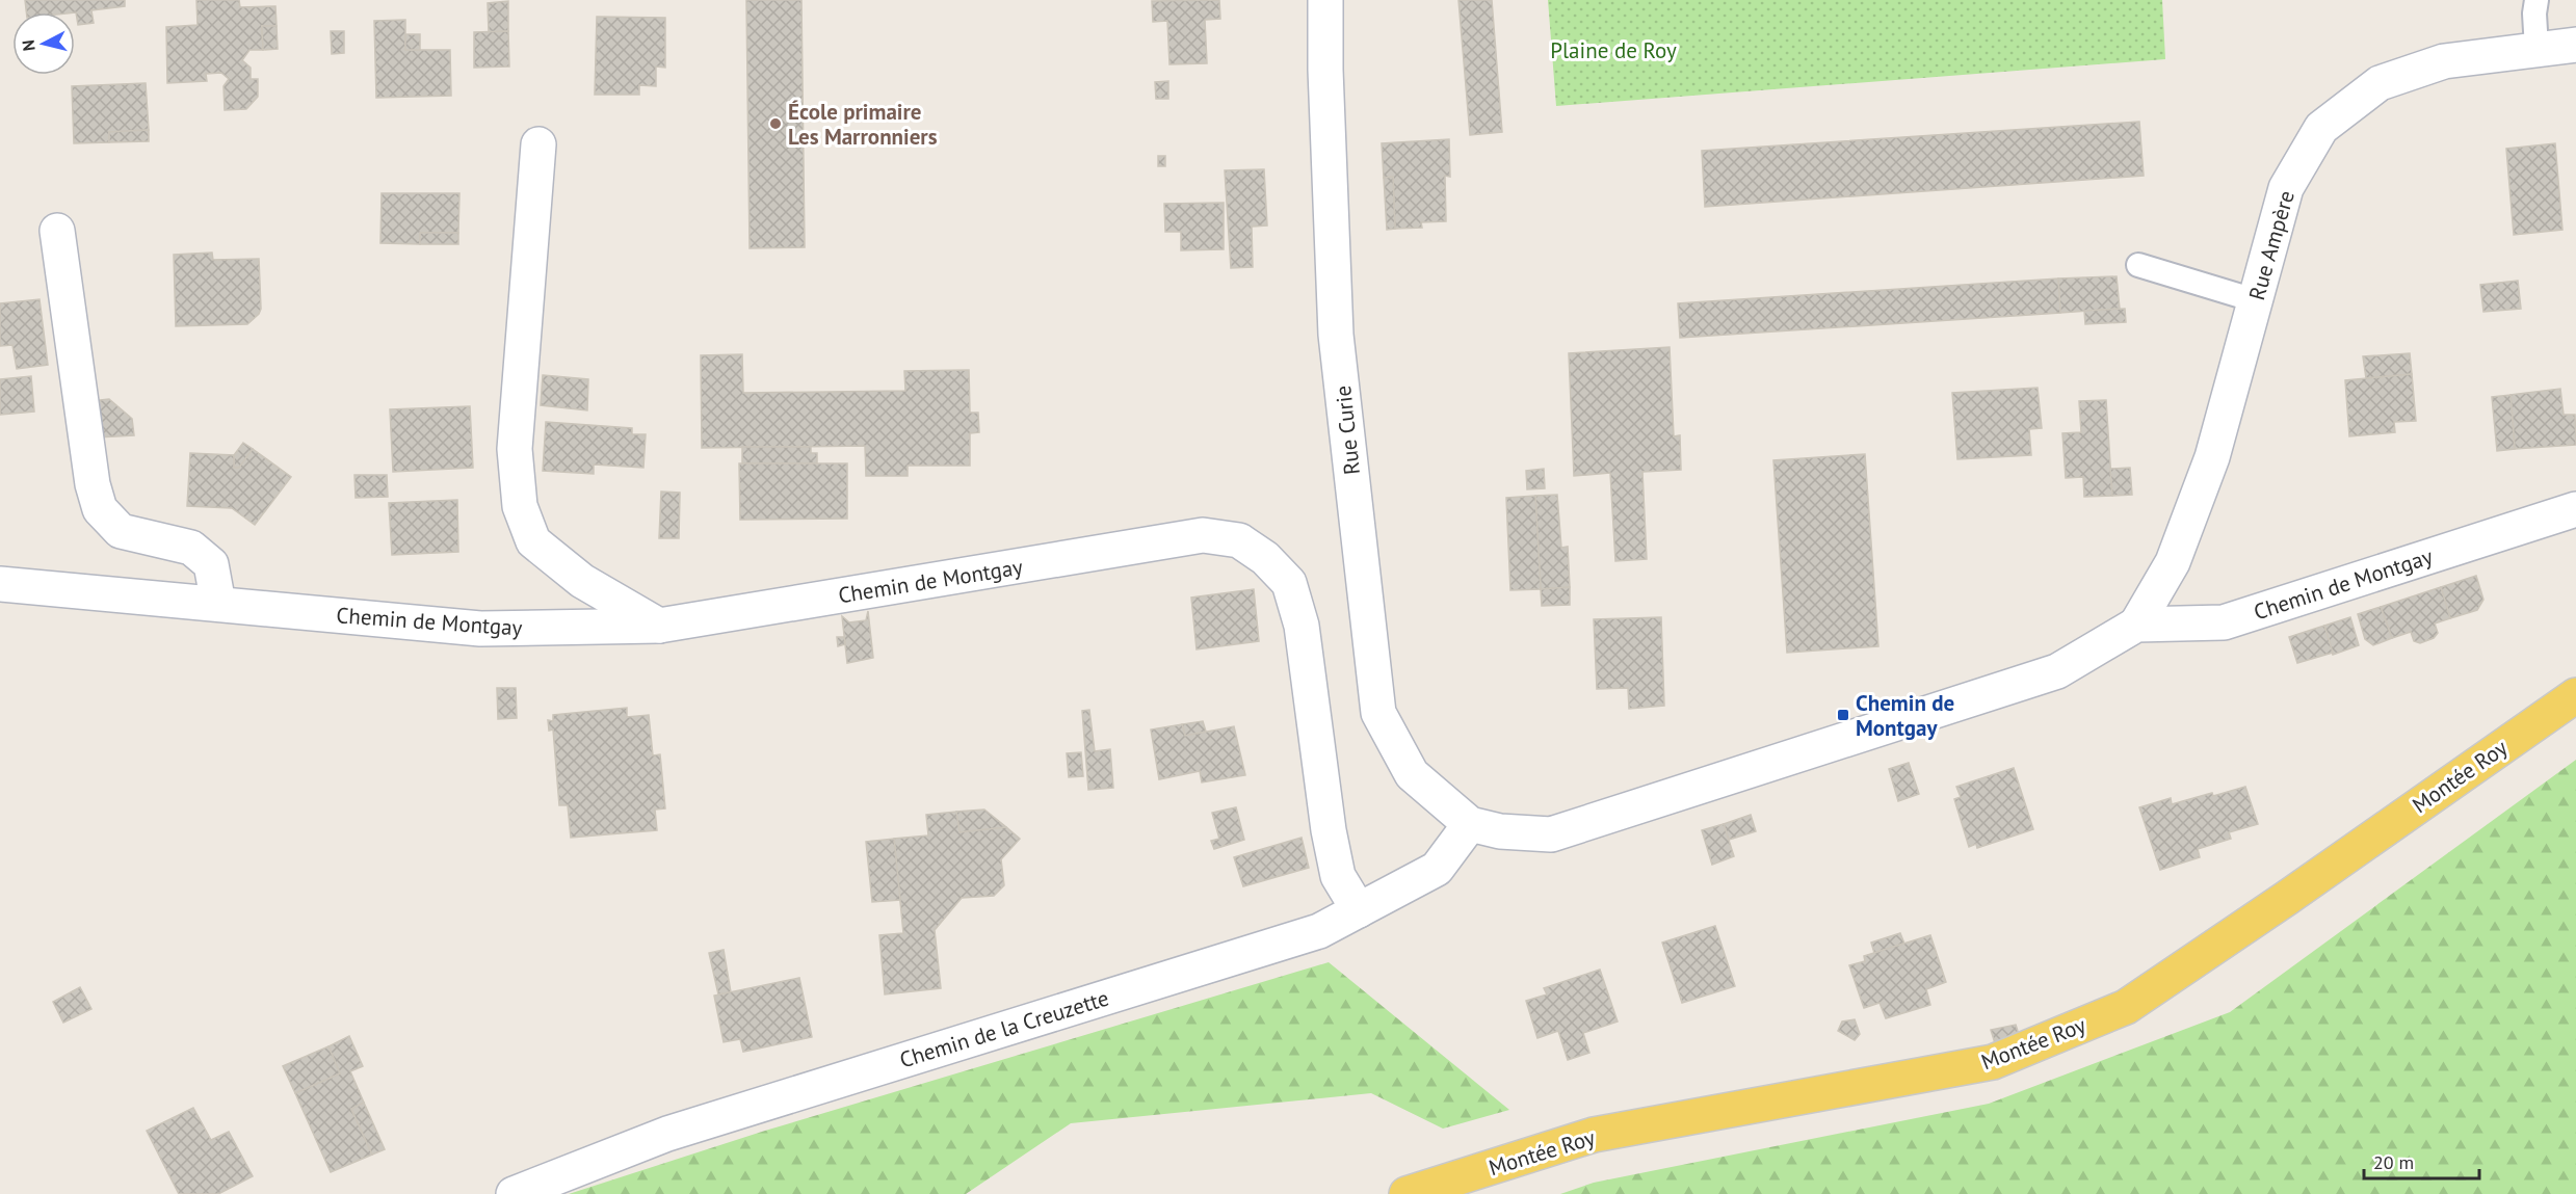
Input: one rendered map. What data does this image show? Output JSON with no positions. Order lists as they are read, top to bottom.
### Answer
{
  "streets": {
    "main road": ["Montée Roy"],
    "street": [
      "Rue Ampère",
      "Rue Curie",
      "Chemin de Montgay",
      "Chemin de la Creuzette"
    ]
  },
  "crossings": [
    ["Rue Ampère", "Chemin de Montgay"],
    ["Rue Curie", "Chemin de Montgay"],
    ["Rue Curie", "Chemin de la Creuzette"],
    ["Chemin de Montgay", "Chemin de la Creuzette"]
  ],
  "parks": ["Plaine de Roy"],
  "places": {
    "other": ["École primaire Les Marronniers"],
    "transit": ["Chemin de Montgay"]
  },
  "scale_bar": "20 m",
  "north": "left"
}
